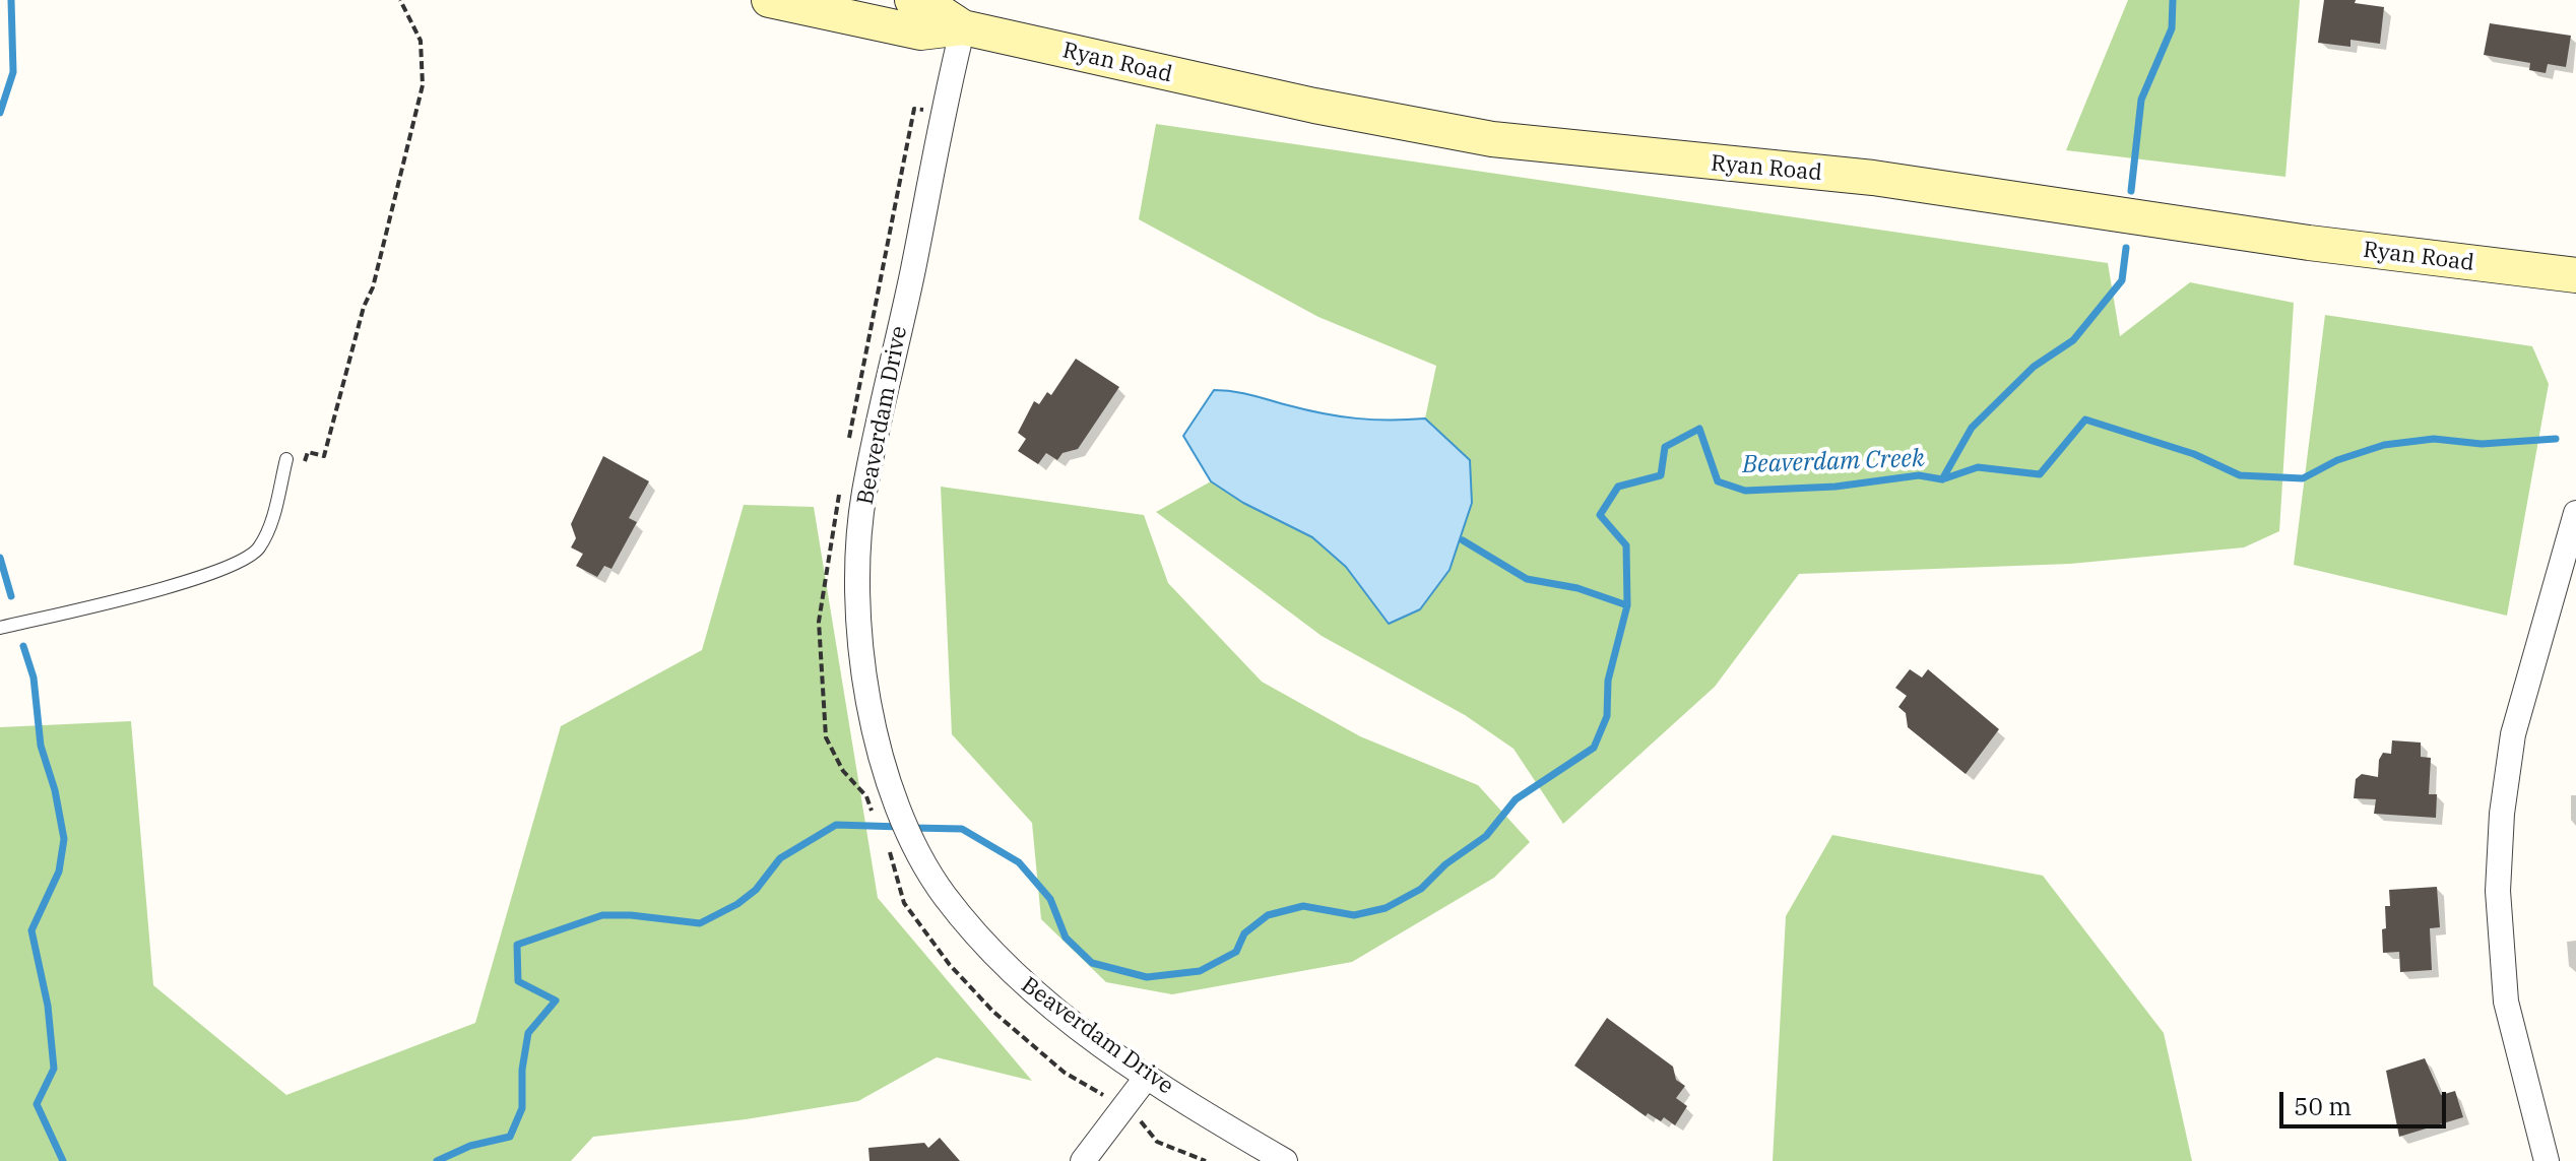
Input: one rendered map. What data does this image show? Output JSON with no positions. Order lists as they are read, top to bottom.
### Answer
{
  "streets": {
    "main road": ["Ryan Road"],
    "street": ["Beaverdam Drive"]
  },
  "crossings": [
    ["Ryan Road", "Beaverdam Drive"]
  ],
  "water": ["Beaverdam Creek"],
  "scale_bar": "50 m"
}
